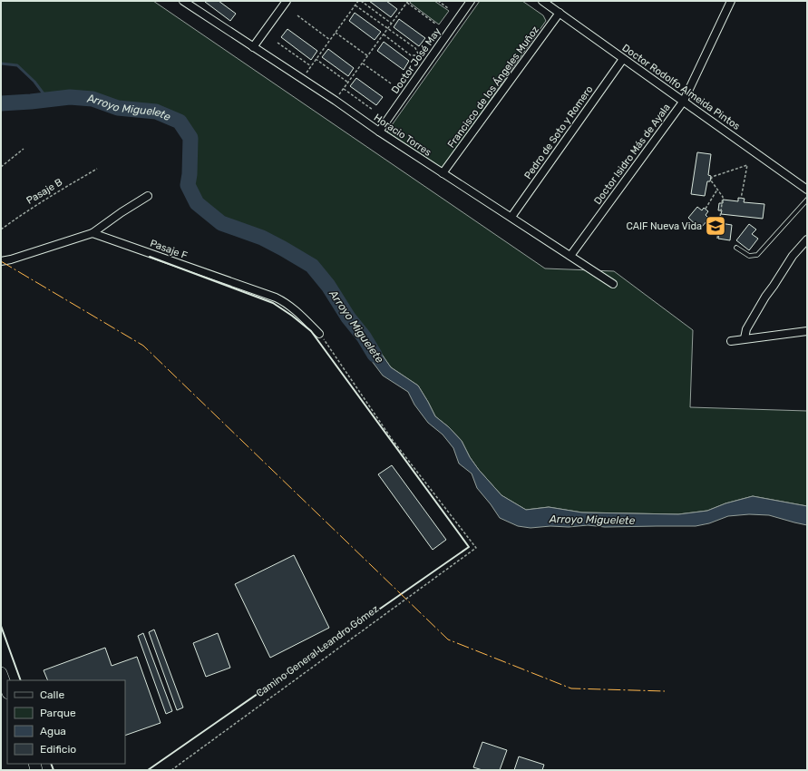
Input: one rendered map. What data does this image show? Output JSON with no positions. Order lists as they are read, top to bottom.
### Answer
{
  "streets": {
    "street": [
      "Doctor José May",
      "Francisco de los Ángeles Muñoz",
      "Doctor Rodolfo Almeida Pintos",
      "Pedro de Soto y Romero",
      "Horacio Torres",
      "Doctor Isidro Más de Ayala",
      "Pasaje F"
    ],
    "path": ["Pasaje B", "Camino General Leandro Gómez"]
  },
  "crossings": [
    ["Doctor José May", "Horacio Torres"],
    ["Francisco de los Ángeles Muñoz", "Doctor Rodolfo Almeida Pintos"],
    ["Francisco de los Ángeles Muñoz", "Horacio Torres"],
    ["Doctor Rodolfo Almeida Pintos", "Pedro de Soto y Romero"],
    ["Doctor Rodolfo Almeida Pintos", "Doctor Isidro Más de Ayala"],
    ["Pedro de Soto y Romero", "Horacio Torres"],
    ["Horacio Torres", "Doctor Isidro Más de Ayala"],
    ["Pasaje F", "Camino General Leandro Gómez"]
  ],
  "water": ["Arroyo Miguelete"],
  "places": {
    "school or university": ["CAIF Nueva Vida"]
  },
  "legend": [
    "Calle",
    "Parque",
    "Agua",
    "Edificio"
  ]
}
